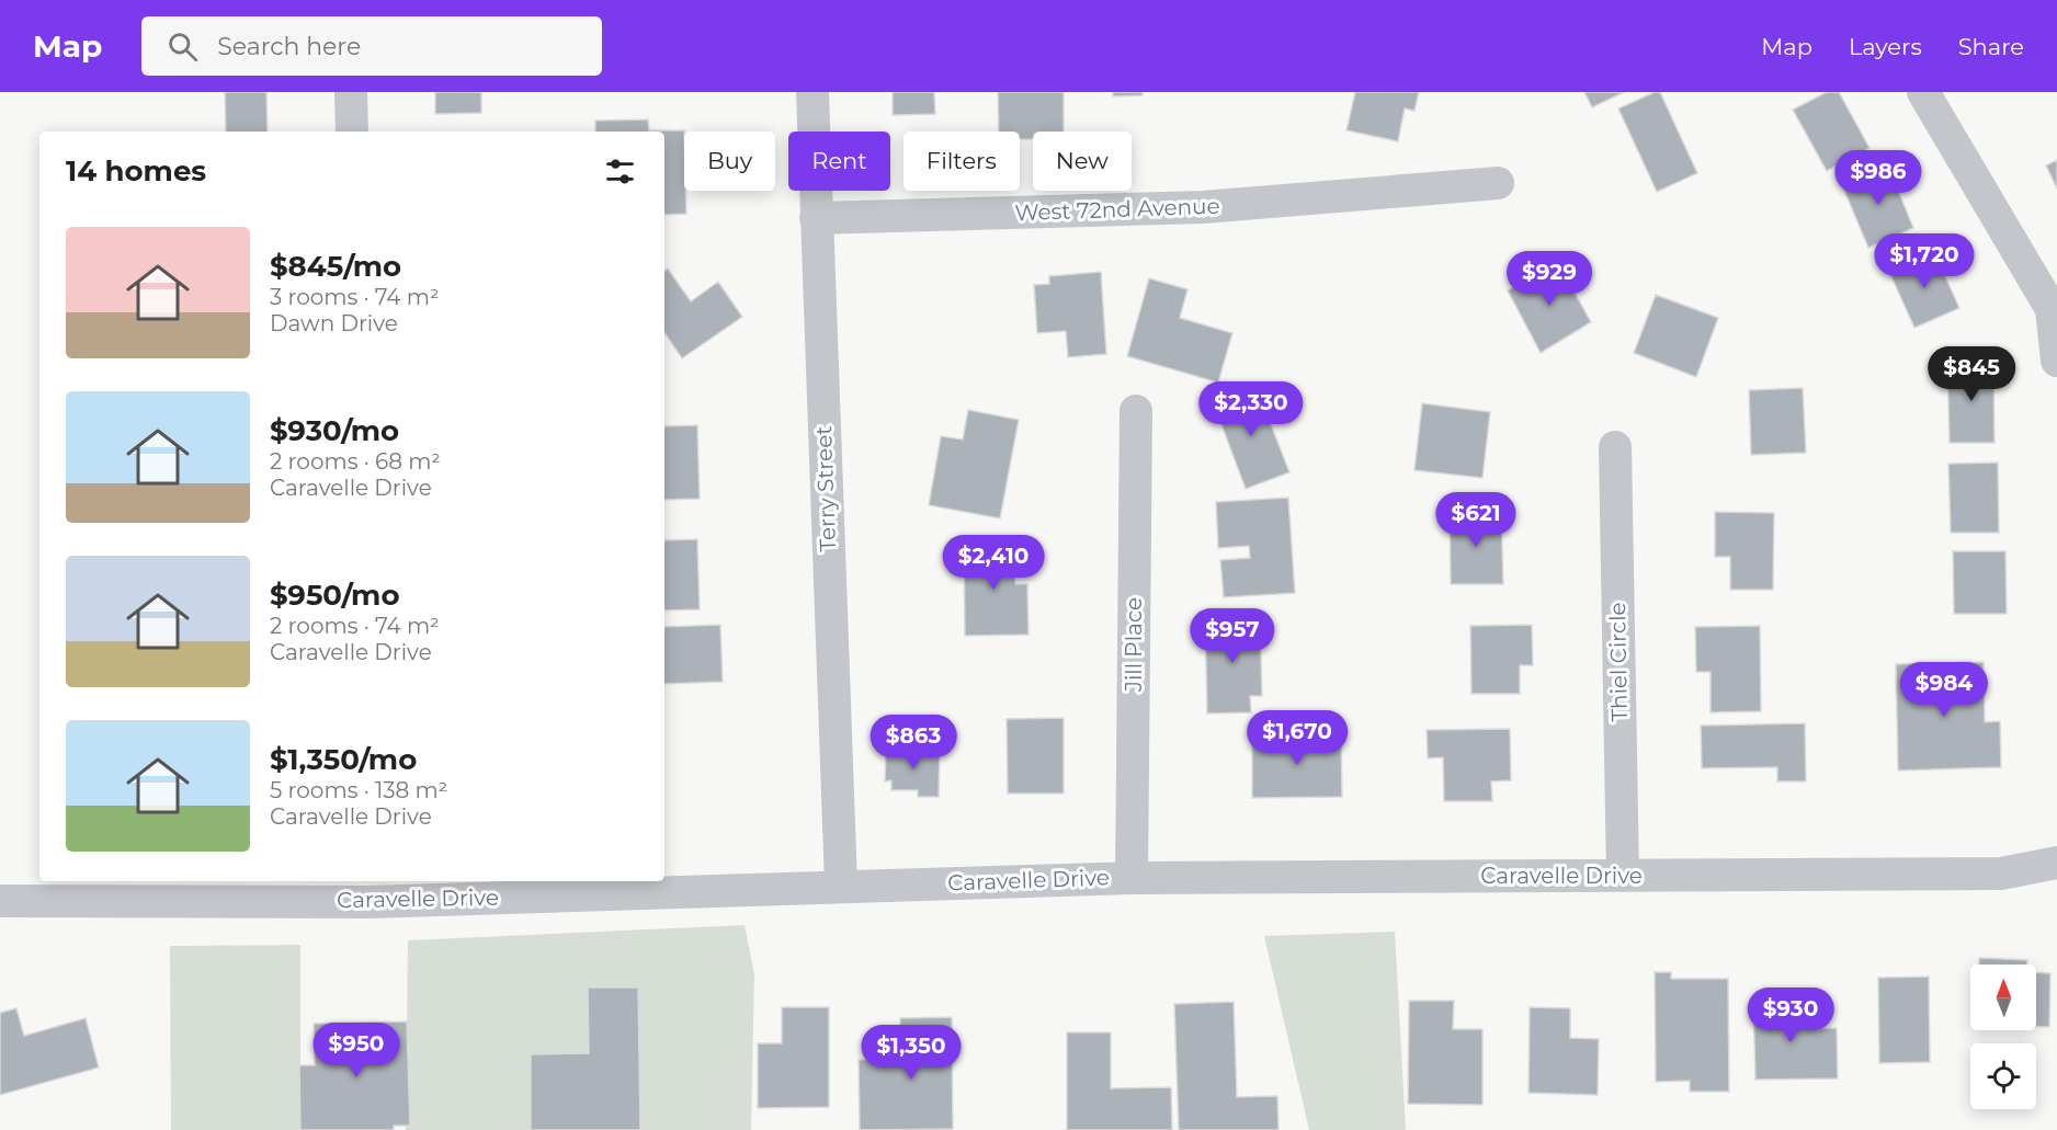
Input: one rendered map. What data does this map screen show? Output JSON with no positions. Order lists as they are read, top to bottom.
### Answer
{
  "streets": {
    "street": [
      "West 72nd Avenue",
      "Terry Street",
      "Jill Place",
      "Thiel Circle",
      "Caravelle Drive"
    ]
  },
  "crossings": [
    ["West 72nd Avenue", "Terry Street"],
    ["Terry Street", "Caravelle Drive"],
    ["Jill Place", "Caravelle Drive"],
    ["Thiel Circle", "Caravelle Drive"]
  ],
  "north": "top",
  "page": {
    "header": "Map",
    "search": "Search here",
    "nav": ["Map", "Layers", "Share"],
    "chip": [
      "Buy",
      "Rent",
      "Filters",
      "New"
    ],
    "heading": "14 homes",
    "price": [
      "$986",
      "$1,720",
      "$929",
      "$845",
      "$2,330",
      "$621",
      "$2,410",
      "$957",
      "$984",
      "$1,670",
      "$863",
      "$930",
      "$950",
      "$1,350"
    ],
    "list": [
      {
        "name": "$845/mo",
        "note": "3 rooms · 74 m² · Dawn Drive"
      },
      {
        "name": "$930/mo",
        "note": "2 rooms · 68 m² · Caravelle Drive"
      },
      {
        "name": "$950/mo",
        "note": "2 rooms · 74 m² · Caravelle Drive"
      },
      {
        "name": "$1,350/mo",
        "note": "5 rooms · 138 m² · Caravelle Drive"
      }
    ]
  }
}
